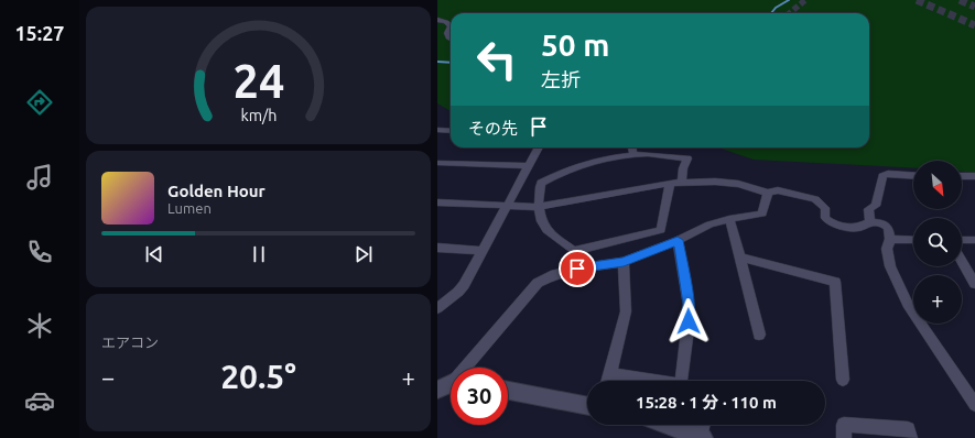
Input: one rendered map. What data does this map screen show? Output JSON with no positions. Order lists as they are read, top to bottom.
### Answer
{
  "north": "bottom right",
  "page": {
    "tabs": "15:27",
    "turn": ["50 m", "左折"],
    "then": "その先",
    "map_buttons": "+",
    "song": ["Golden Hour", "Lumen"],
    "tile": "エアコン",
    "heat": ["−", "20.5°", "+"],
    "limit": "30",
    "trip": "15:28 · 1 分 · 110 m",
    "gauge": ["24", "km/h"]
  }
}
